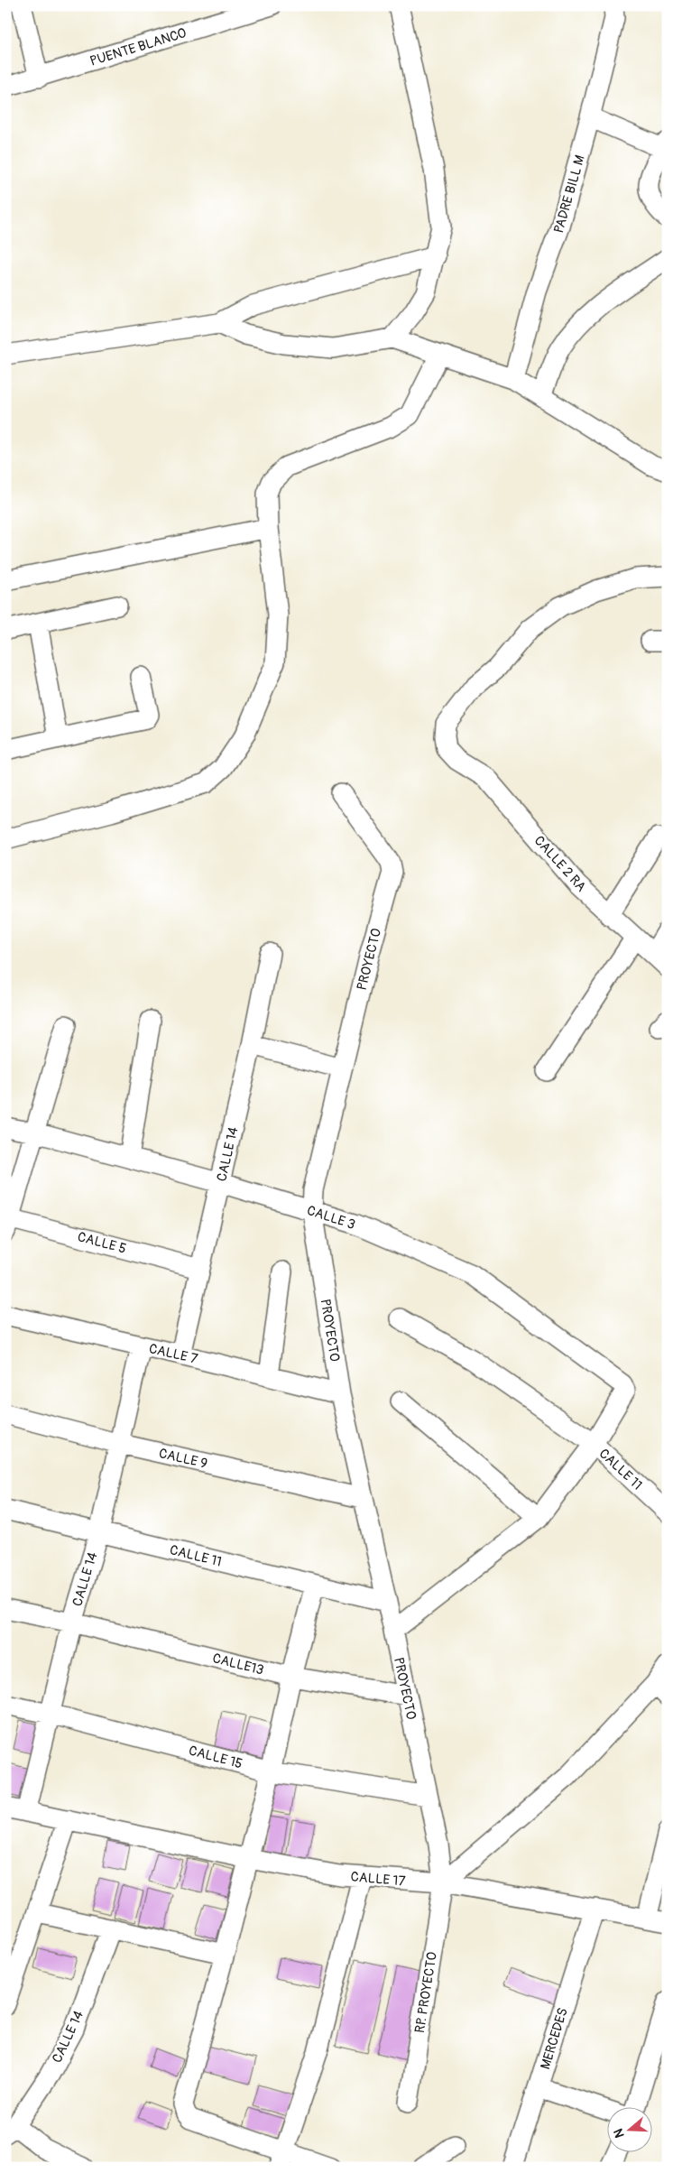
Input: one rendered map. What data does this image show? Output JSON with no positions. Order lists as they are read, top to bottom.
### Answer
{
  "streets": {
    "street": [
      "PUENTE BLANCO",
      "PADRE BILL M",
      "CALLE 2 RA",
      "PROYECTO",
      "CALLE 14",
      "CALLE 3",
      "CALLE 5",
      "CALLE 7",
      "CALLE 9",
      "CALLE 11",
      "CALLE13",
      "CALLE 15",
      "CALLE 17",
      "RP. PROYECTO",
      "MERCEDES"
    ]
  },
  "crossings": [
    ["PROYECTO", "CALLE 3"],
    ["PROYECTO", "CALLE 7"],
    ["PROYECTO", "CALLE 9"],
    ["PROYECTO", "CALLE 11"],
    ["PROYECTO", "CALLE13"],
    ["PROYECTO", "CALLE 15"],
    ["PROYECTO", "CALLE 17"],
    ["PROYECTO", "RP. PROYECTO"],
    ["CALLE 14", "CALLE 3"],
    ["CALLE 14", "CALLE 5"],
    ["CALLE 14", "CALLE 7"],
    ["CALLE 14", "CALLE 9"],
    ["CALLE 14", "CALLE 11"],
    ["CALLE 14", "CALLE13"],
    ["CALLE 14", "CALLE 15"],
    ["CALLE 14", "CALLE 17"],
    ["CALLE 3", "CALLE 11"],
    ["CALLE 17", "RP. PROYECTO"],
    ["CALLE 17", "MERCEDES"]
  ],
  "north": "left"
}
